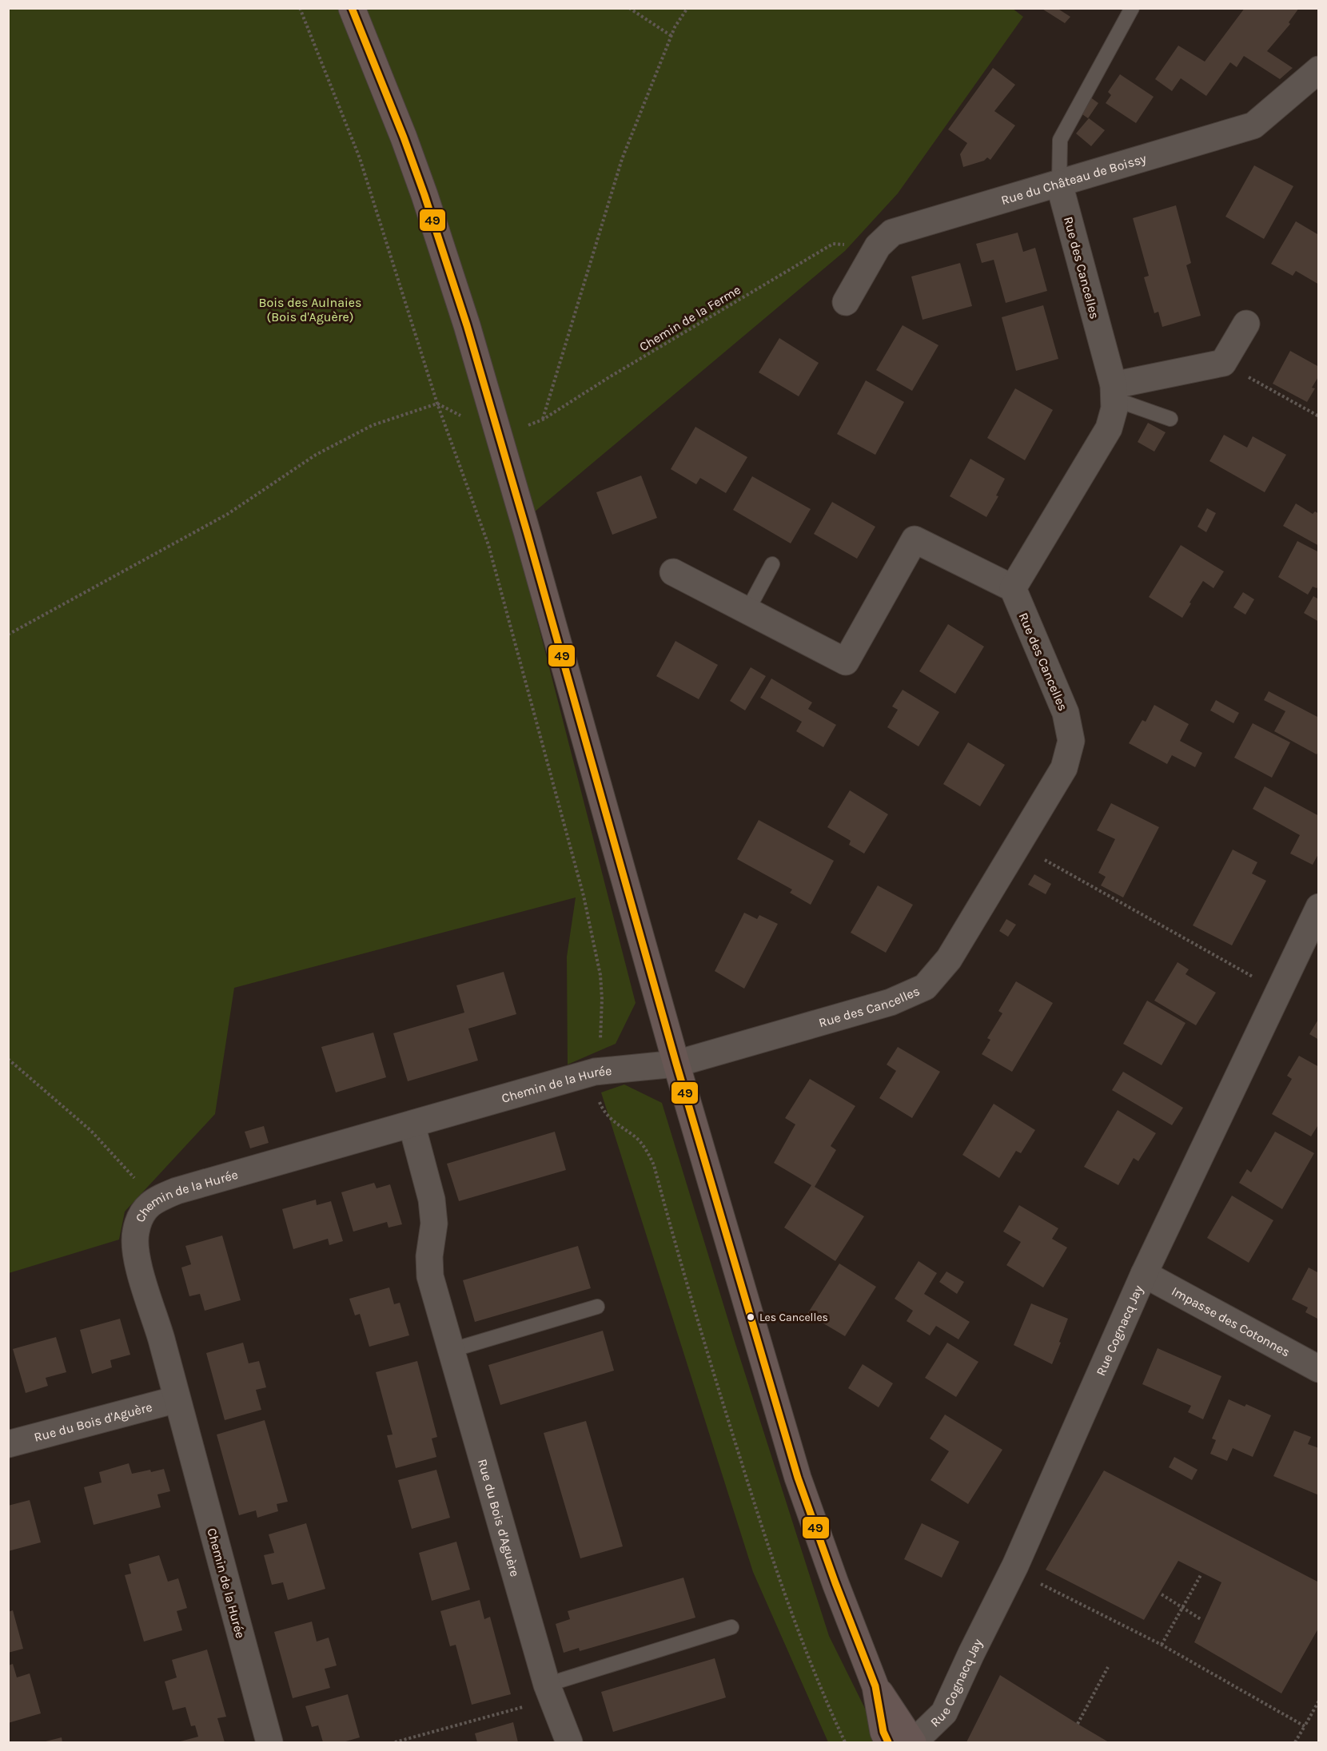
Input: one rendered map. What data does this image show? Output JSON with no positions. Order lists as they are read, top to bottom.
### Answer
{
  "streets": {
    "street": [
      "Rue du Château de Boissy",
      "Rue des Cancelles",
      "Chemin de la Hurée",
      "Impasse des Cotonnes",
      "Rue Cognacq Jay",
      "Rue du Bois d'Aguère"
    ],
    "path": ["Chemin de la Ferme"]
  },
  "crossings": [
    ["Rue du Château de Boissy", "Rue des Cancelles"],
    ["Rue des Cancelles", "Chemin de la Hurée"],
    ["Chemin de la Hurée", "Rue du Bois d'Aguère"],
    ["Impasse des Cotonnes", "Rue Cognacq Jay"]
  ],
  "parks": ["Bois des Aulnaies (Bois d'Aguère)"],
  "places": ["Les Cancelles"],
  "lines": ["transit line 49"]
}
